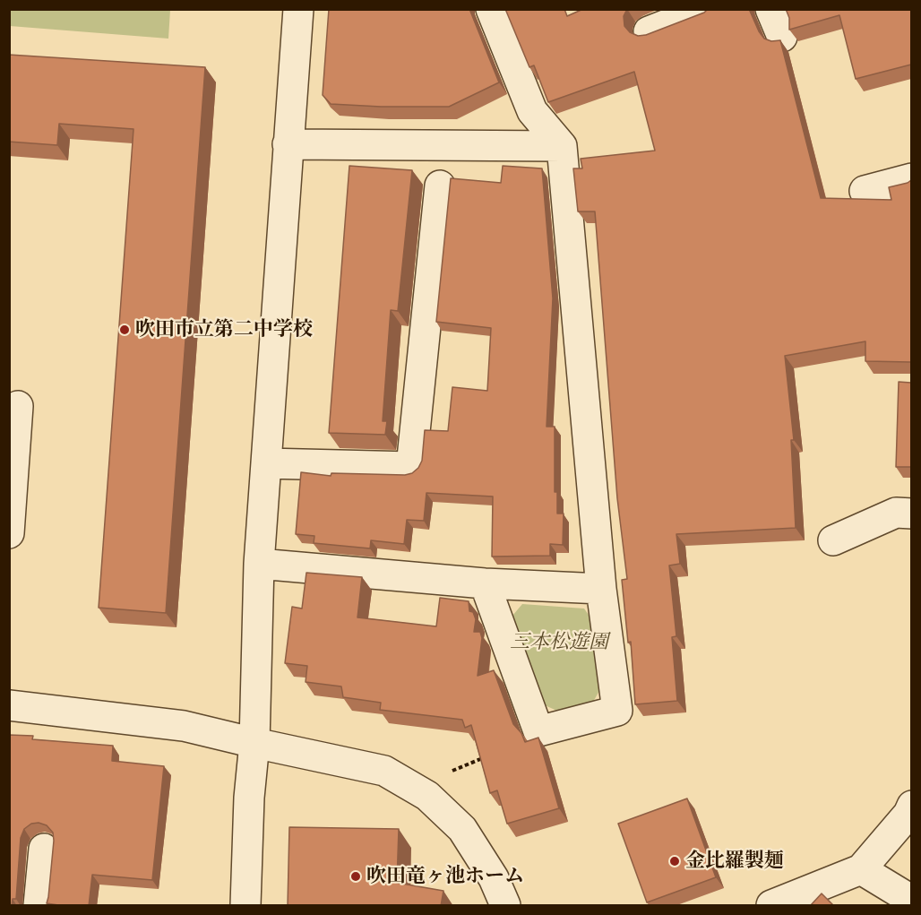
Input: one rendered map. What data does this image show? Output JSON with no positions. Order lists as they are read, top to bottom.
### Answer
{
  "parks": ["三本松遊園"],
  "places": ["吹田市立第二中学校", "金比羅製麺", "吹田竜ヶ池ホーム"]
}
